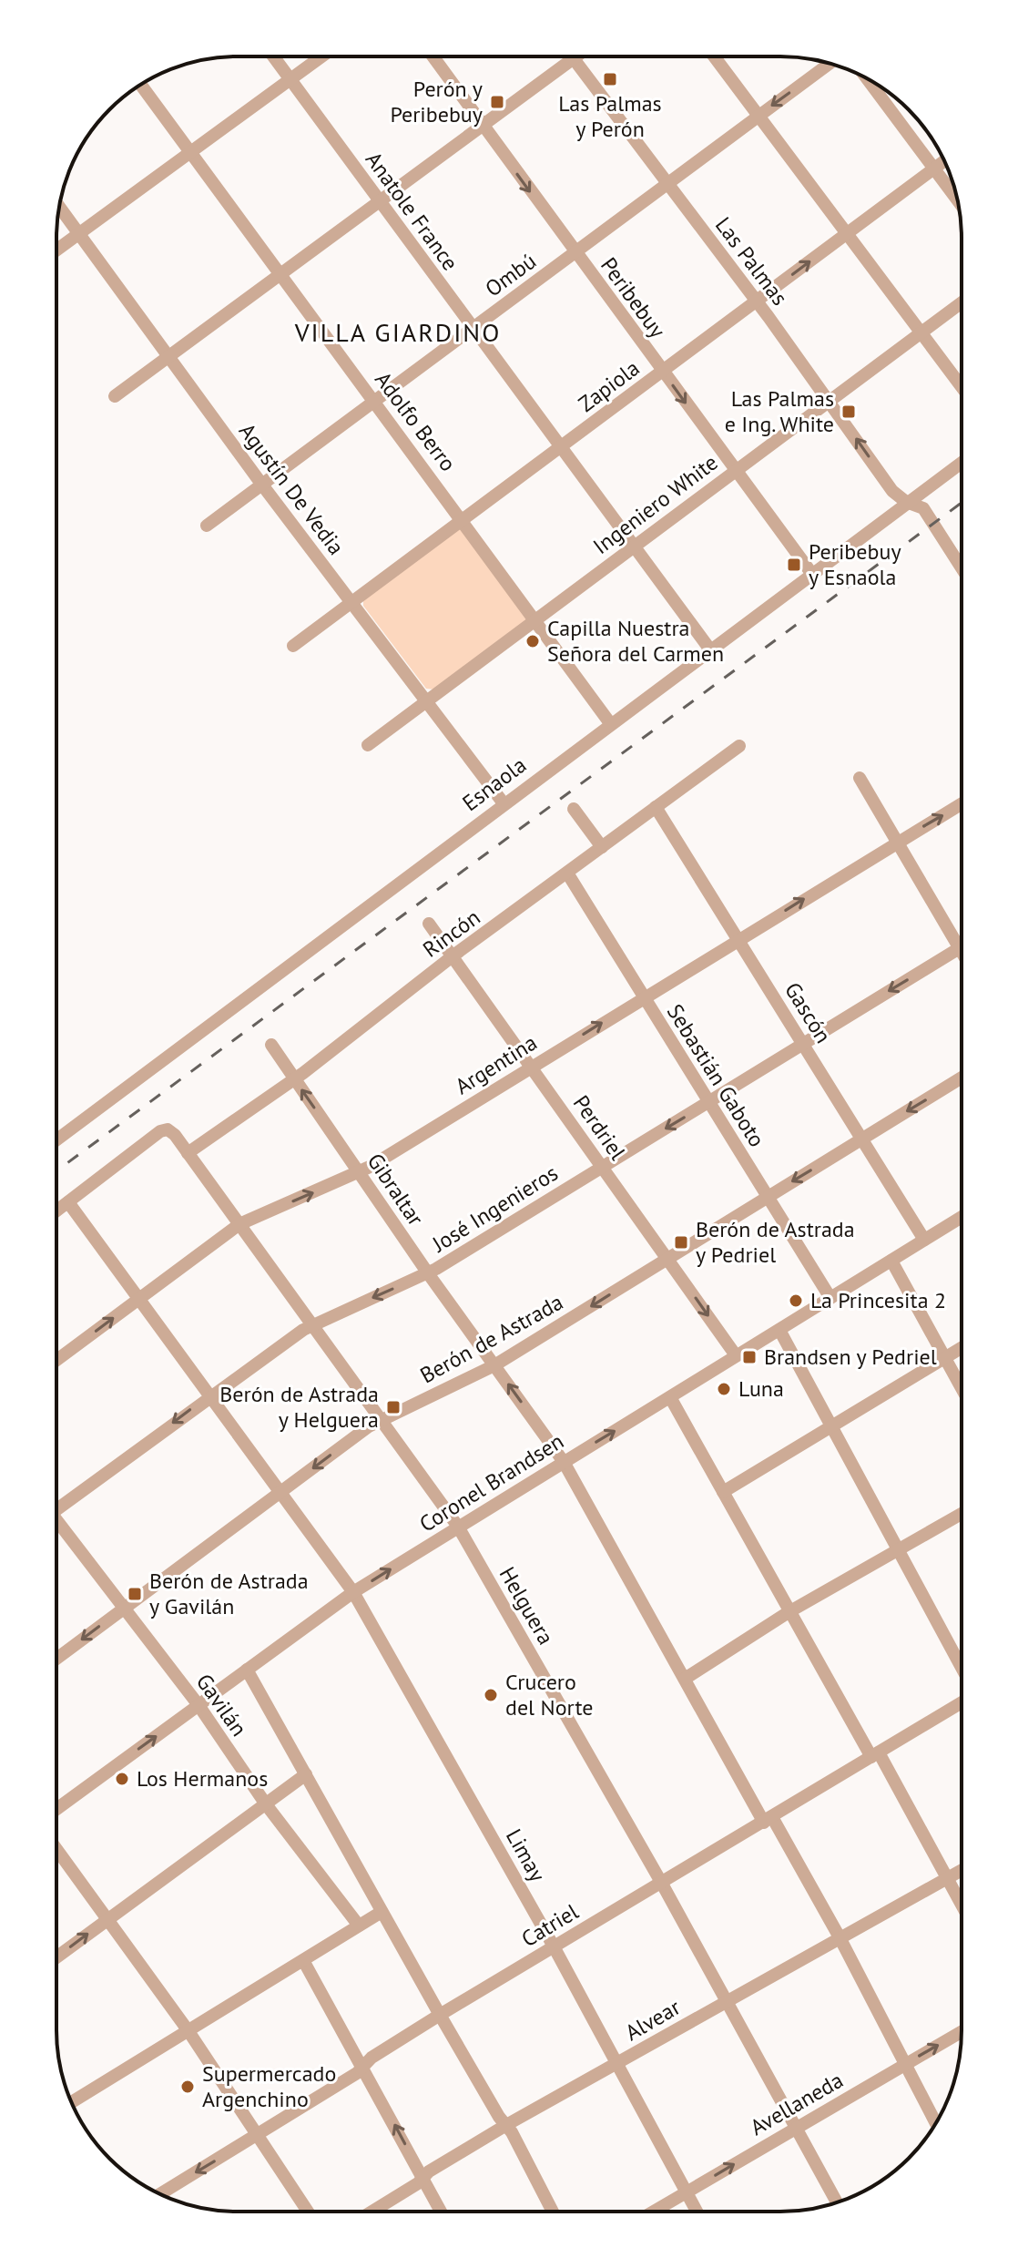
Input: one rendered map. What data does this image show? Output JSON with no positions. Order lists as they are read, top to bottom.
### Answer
{
  "streets": {
    "street": [
      "Anatole France",
      "Las Palmas",
      "Ombú",
      "Peribebuy",
      "Zapiola",
      "Adolfo Berro",
      "Agustín De Vedia",
      "Ingeniero White",
      "Esnaola",
      "Rincón",
      "Gascón",
      "Argentina",
      "Sebastián Gaboto",
      "Perdriel",
      "Gibraltar",
      "José Ingenieros",
      "Berón de Astrada",
      "Coronel Brandsen",
      "Helguera",
      "Gavilán",
      "Limay",
      "Catriel",
      "Alvear",
      "Avellaneda"
    ]
  },
  "crossings": [
    ["Anatole France", "Ombú"],
    ["Anatole France", "Zapiola"],
    ["Anatole France", "Ingeniero White"],
    ["Anatole France", "Esnaola"],
    ["Las Palmas", "Ombú"],
    ["Las Palmas", "Zapiola"],
    ["Las Palmas", "Ingeniero White"],
    ["Las Palmas", "Esnaola"],
    ["Ombú", "Peribebuy"],
    ["Ombú", "Adolfo Berro"],
    ["Ombú", "Agustín De Vedia"],
    ["Peribebuy", "Zapiola"],
    ["Peribebuy", "Ingeniero White"],
    ["Peribebuy", "Esnaola"],
    ["Zapiola", "Adolfo Berro"],
    ["Zapiola", "Agustín De Vedia"],
    ["Adolfo Berro", "Ingeniero White"],
    ["Adolfo Berro", "Esnaola"],
    ["Agustín De Vedia", "Ingeniero White"],
    ["Agustín De Vedia", "Esnaola"],
    ["Rincón", "Gascón"],
    ["Rincón", "Sebastián Gaboto"],
    ["Rincón", "Perdriel"],
    ["Rincón", "Gibraltar"],
    ["Rincón", "Helguera"],
    ["Gascón", "Argentina"],
    ["Gascón", "José Ingenieros"],
    ["Gascón", "Berón de Astrada"],
    ["Gascón", "Coronel Brandsen"],
    ["Argentina", "Sebastián Gaboto"],
    ["Argentina", "Perdriel"],
    ["Argentina", "Gibraltar"],
    ["Argentina", "Helguera"],
    ["Argentina", "Limay"],
    ["Sebastián Gaboto", "José Ingenieros"],
    ["Sebastián Gaboto", "Berón de Astrada"],
    ["Sebastián Gaboto", "Coronel Brandsen"],
    ["Perdriel", "José Ingenieros"],
    ["Perdriel", "Berón de Astrada"],
    ["Perdriel", "Coronel Brandsen"],
    ["Gibraltar", "José Ingenieros"],
    ["Gibraltar", "Berón de Astrada"],
    ["Gibraltar", "Coronel Brandsen"],
    ["Gibraltar", "Catriel"],
    ["Gibraltar", "Alvear"],
    ["Gibraltar", "Avellaneda"],
    ["José Ingenieros", "Helguera"],
    ["José Ingenieros", "Limay"],
    ["Berón de Astrada", "Helguera"],
    ["Berón de Astrada", "Gavilán"],
    ["Berón de Astrada", "Limay"],
    ["Coronel Brandsen", "Helguera"],
    ["Coronel Brandsen", "Gavilán"],
    ["Coronel Brandsen", "Limay"],
    ["Helguera", "Limay"],
    ["Helguera", "Catriel"],
    ["Helguera", "Alvear"],
    ["Helguera", "Avellaneda"],
    ["Limay", "Catriel"],
    ["Limay", "Alvear"],
    ["Limay", "Avellaneda"]
  ],
  "one_way": [
    "Peribebuy",
    "Argentina",
    "José Ingenieros",
    "Berón de Astrada",
    "Coronel Brandsen",
    "Avellaneda"
  ],
  "districts": ["VILLA GIARDINO"],
  "places": {
    "transit": [
      "Las Palmas y Perón",
      "Perón y Peribebuy",
      "Las Palmas e Ing. White",
      "Peribebuy y Esnaola",
      "Berón de Astrada y Pedriel",
      "Brandsen y Pedriel",
      "Berón de Astrada y Helguera",
      "Berón de Astrada y Gavilán"
    ],
    "other": [
      "Capilla Nuestra Señora del Carmen",
      "La Princesita 2",
      "Luna",
      "Crucero del Norte",
      "Los Hermanos",
      "Supermercado Argenchino"
    ]
  }
}
